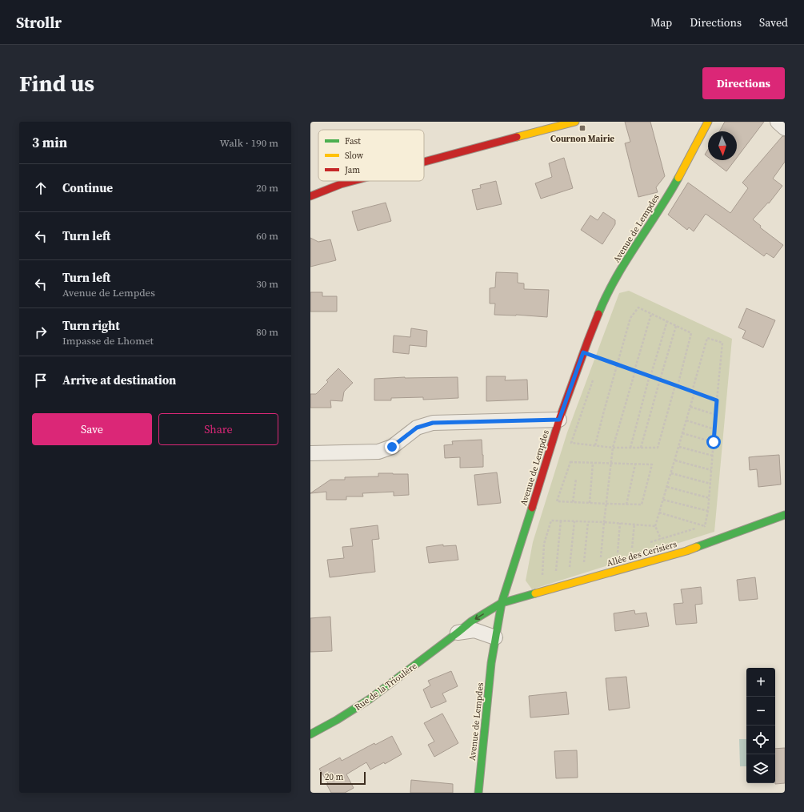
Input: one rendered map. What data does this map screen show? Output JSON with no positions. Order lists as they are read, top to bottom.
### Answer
{
  "streets": {
    "street": ["Avenue de Lempdes", "Allée des Cerisiers", "Rue de la Trioulère"]
  },
  "crossings": [
    ["Avenue de Lempdes", "Allée des Cerisiers"],
    ["Avenue de Lempdes", "Rue de la Trioulère"],
    ["Allée des Cerisiers", "Rue de la Trioulère"]
  ],
  "places": {
    "transit": ["Cournon Mairie"]
  },
  "legend": ["Fast", "Slow", "Jam"],
  "scale_bar": "20 m",
  "north": "bottom",
  "page": {
    "header": "Strollr",
    "nav": ["Map", "Directions", "Saved"],
    "buttons": [
      "Directions",
      ["Save", "Share"]
    ],
    "title": "Find us",
    "heading": ["3 min", "Walk · 190 m"],
    "list": [
      ["Continue", "20 m"],
      ["Turn left", "60 m"],
      ["Turn left", "Avenue de Lempdes", "30 m"],
      ["Turn right", "Impasse de Lhomet", "80 m"],
      "Arrive at destination"
    ],
    "map_buttons": ["+", "−"],
    "scale": "20 m"
  }
}
